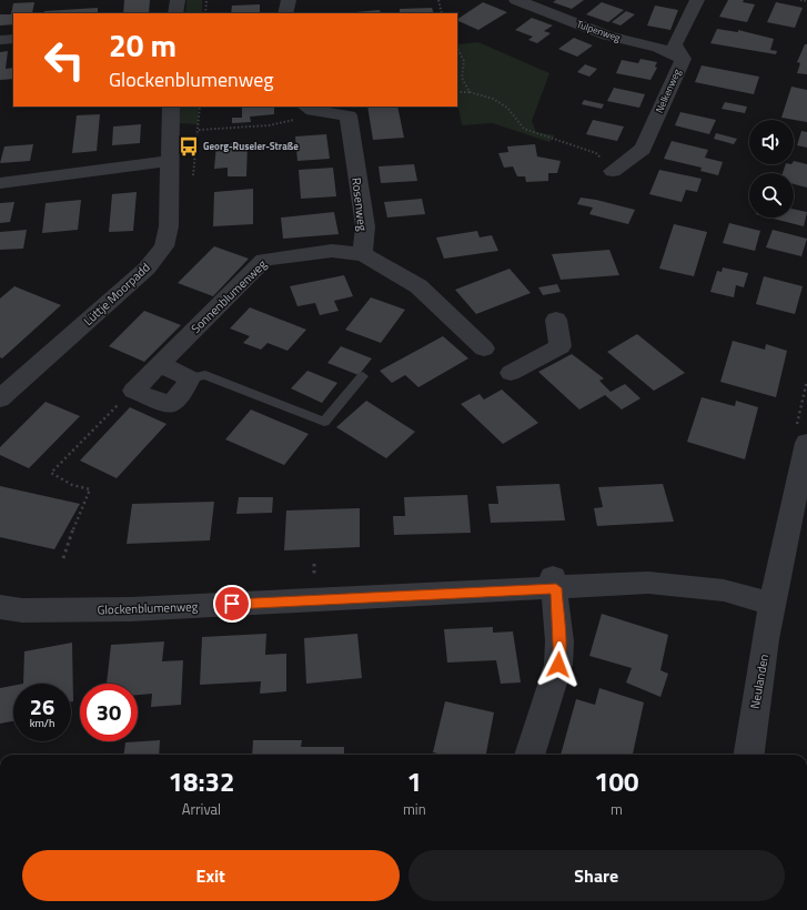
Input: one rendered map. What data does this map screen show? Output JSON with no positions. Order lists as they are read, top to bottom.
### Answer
{
  "streets": {
    "street": [
      "Tulpenweg",
      "Nelkenweg",
      "Rosenweg",
      "Lüttje Moorpadd",
      "Sonnenblumenweg",
      "Glockenblumenweg",
      "Neulanden"
    ]
  },
  "crossings": [
    ["Tulpenweg", "Nelkenweg"],
    ["Rosenweg", "Sonnenblumenweg"],
    ["Glockenblumenweg", "Neulanden"]
  ],
  "places": {
    "bus stop": ["Georg-Ruseler-Straße"]
  },
  "page": {
    "turn": ["20 m", "Glockenblumenweg"],
    "speed": "26 km/h",
    "limit": "30",
    "eta": [
      "18:32",
      "Arrival",
      "1",
      "min",
      "100",
      "m"
    ],
    "buttons": ["Exit", "Share"]
  }
}
